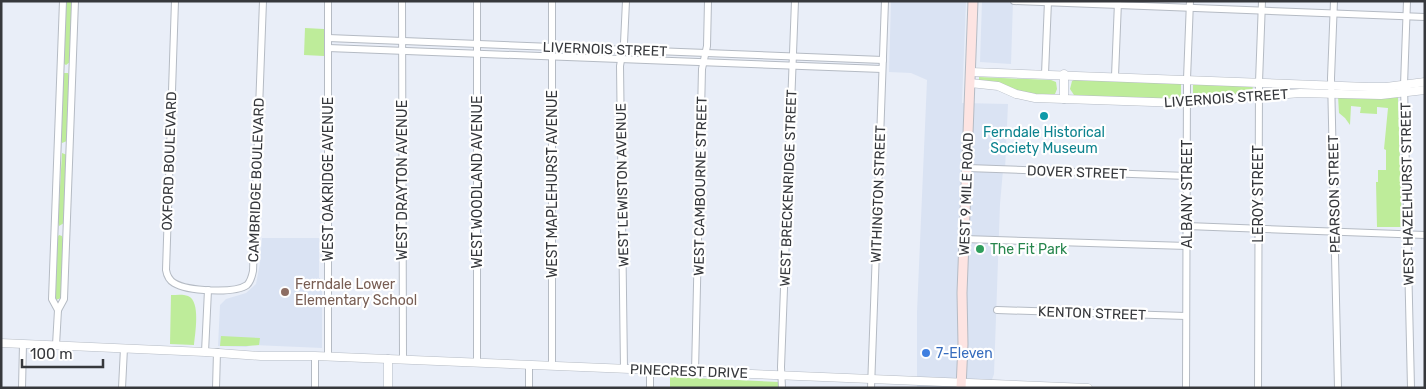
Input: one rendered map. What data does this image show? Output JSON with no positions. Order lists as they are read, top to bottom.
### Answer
{
  "streets": {
    "main road": ["WEST 9 MILE ROAD"],
    "street": [
      "LIVERNOIS STREET",
      "OXFORD BOULEVARD",
      "DOVER STREET",
      "WEST OAKRIDGE AVENUE",
      "CAMBRIDGE BOULEVARD",
      "WEST DRAYTON AVENUE",
      "WEST WOODLAND AVENUE",
      "WEST MAPLEHURST AVENUE",
      "WEST LEWISTON AVENUE",
      "WEST CAMBOURNE STREET",
      "WEST BRECKENRIDGE STREET",
      "WITHINGTON STREET",
      "ALBANY STREET",
      "LEROY STREET",
      "PEARSON STREET",
      "WEST HAZELHURST STREET",
      "KENTON STREET",
      "PINECREST DRIVE"
    ]
  },
  "crossings": [
    ["LIVERNOIS STREET", "WEST OAKRIDGE AVENUE"],
    ["LIVERNOIS STREET", "WEST DRAYTON AVENUE"],
    ["LIVERNOIS STREET", "WEST WOODLAND AVENUE"],
    ["LIVERNOIS STREET", "WEST MAPLEHURST AVENUE"],
    ["LIVERNOIS STREET", "WEST LEWISTON AVENUE"],
    ["LIVERNOIS STREET", "WEST CAMBOURNE STREET"],
    ["LIVERNOIS STREET", "WEST BRECKENRIDGE STREET"],
    ["LIVERNOIS STREET", "WITHINGTON STREET"],
    ["LIVERNOIS STREET", "WEST 9 MILE ROAD"],
    ["LIVERNOIS STREET", "ALBANY STREET"],
    ["LIVERNOIS STREET", "LEROY STREET"],
    ["LIVERNOIS STREET", "PEARSON STREET"],
    ["LIVERNOIS STREET", "WEST HAZELHURST STREET"],
    ["OXFORD BOULEVARD", "CAMBRIDGE BOULEVARD"],
    ["DOVER STREET", "WEST 9 MILE ROAD"],
    ["DOVER STREET", "ALBANY STREET"],
    ["WEST OAKRIDGE AVENUE", "PINECREST DRIVE"],
    ["WEST DRAYTON AVENUE", "PINECREST DRIVE"],
    ["WEST WOODLAND AVENUE", "PINECREST DRIVE"],
    ["WEST MAPLEHURST AVENUE", "PINECREST DRIVE"],
    ["WEST LEWISTON AVENUE", "PINECREST DRIVE"],
    ["WEST CAMBOURNE STREET", "PINECREST DRIVE"],
    ["WEST BRECKENRIDGE STREET", "PINECREST DRIVE"],
    ["WITHINGTON STREET", "PINECREST DRIVE"],
    ["WEST 9 MILE ROAD", "PINECREST DRIVE"],
    ["ALBANY STREET", "KENTON STREET"]
  ],
  "places": [
    "Ferndale Historical Society Museum",
    "The Fit Park",
    "Ferndale Lower Elementary School",
    "7-Eleven"
  ],
  "scale_bar": "100 m"
}
